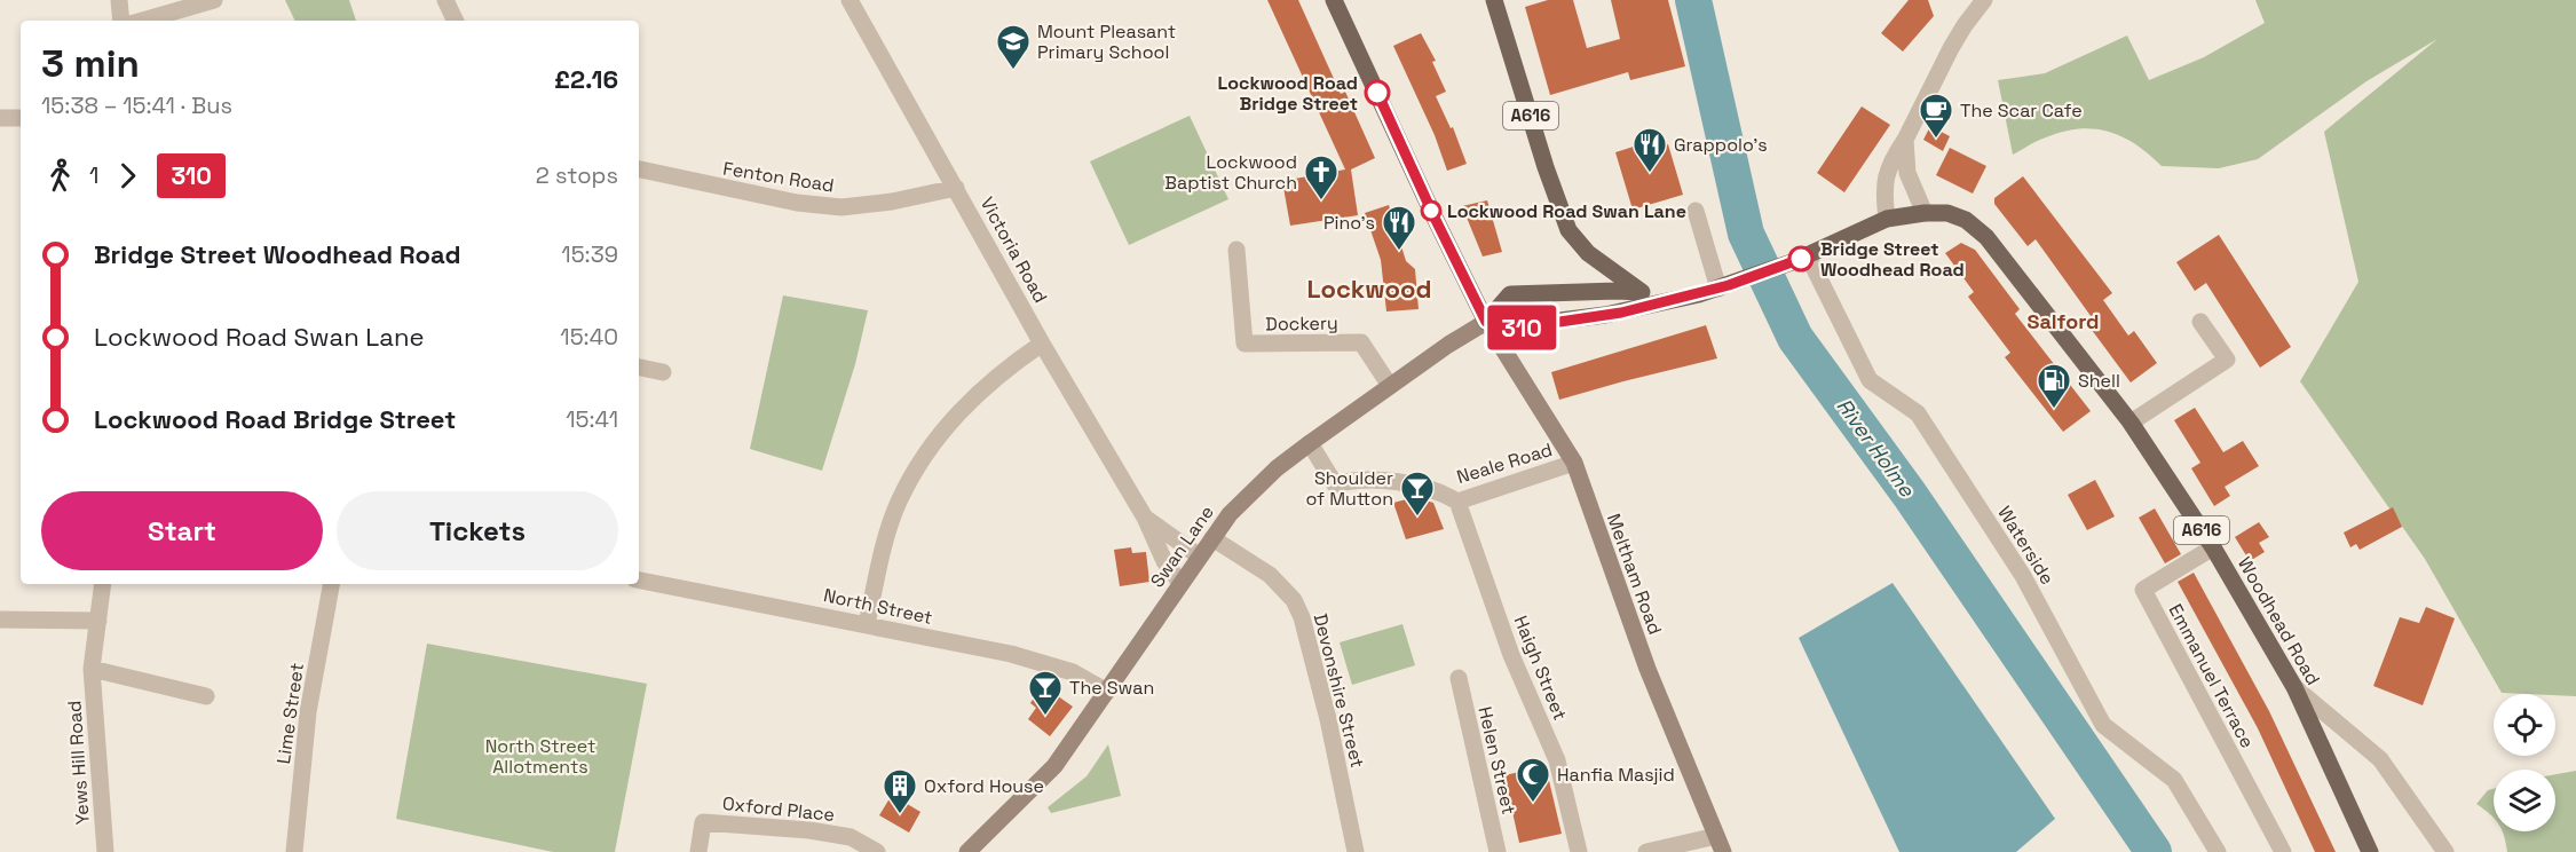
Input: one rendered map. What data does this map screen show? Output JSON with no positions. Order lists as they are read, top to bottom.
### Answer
{
  "streets": {
    "main road": ["A616", "Woodhead Road"],
    "street": [
      "Fenton Road",
      "Victoria Road",
      "Dockery",
      "Neale Road",
      "Waterside",
      "Swan Lane",
      "Meltham Road",
      "North Street",
      "Haigh Street",
      "Emmanuel Terrace",
      "Devonshire Street",
      "Lime Street",
      "Helen Street",
      "Yews Hill Road",
      "Oxford Place"
    ]
  },
  "crossings": [
    ["A616", "Waterside"],
    ["A616", "Swan Lane"],
    ["A616", "Meltham Road"],
    ["A616", "Woodhead Road"],
    ["Fenton Road", "Victoria Road"],
    ["Victoria Road", "Swan Lane"],
    ["Dockery", "Swan Lane"],
    ["Neale Road", "Swan Lane"],
    ["Neale Road", "Meltham Road"],
    ["Neale Road", "Haigh Street"],
    ["Swan Lane", "Meltham Road"],
    ["Swan Lane", "North Street"],
    ["Swan Lane", "Devonshire Street"],
    ["Woodhead Road", "Emmanuel Terrace"]
  ],
  "districts": ["Lockwood", "Salford"],
  "water": ["River Holme"],
  "parks": ["North Street Allotments"],
  "places": {
    "school or university": ["Mount Pleasant Primary School"],
    "other": ["Lockwood Road Bridge Street", "Lockwood Road Swan Lane", "Bridge Street Woodhead Road"],
    "cafe": ["The Scar Cafe"],
    "restaurant": ["Grappolo's", "Pino's"],
    "church": ["Lockwood Baptist Church"],
    "fuel station": ["Shell"],
    "bar": ["Shoulder of Mutton", "The Swan"],
    "mosque": ["Hanfia Masjid"],
    "building": ["Oxford House"]
  },
  "lines": ["bus line 310"],
  "page": {
    "on_map": "310",
    "heading": ["3 min", "15:38 – 15:41 · Bus", "£2.16"],
    "legs": ["1", "310", "2 stops"],
    "list": [
      {
        "name": "Bridge Street Woodhead Road",
        "value": "15:39"
      },
      {
        "name": "Lockwood Road Swan Lane",
        "value": "15:40"
      },
      {
        "name": "Lockwood Road Bridge Street",
        "value": "15:41"
      }
    ],
    "buttons": ["Start", "Tickets"]
  }
}
